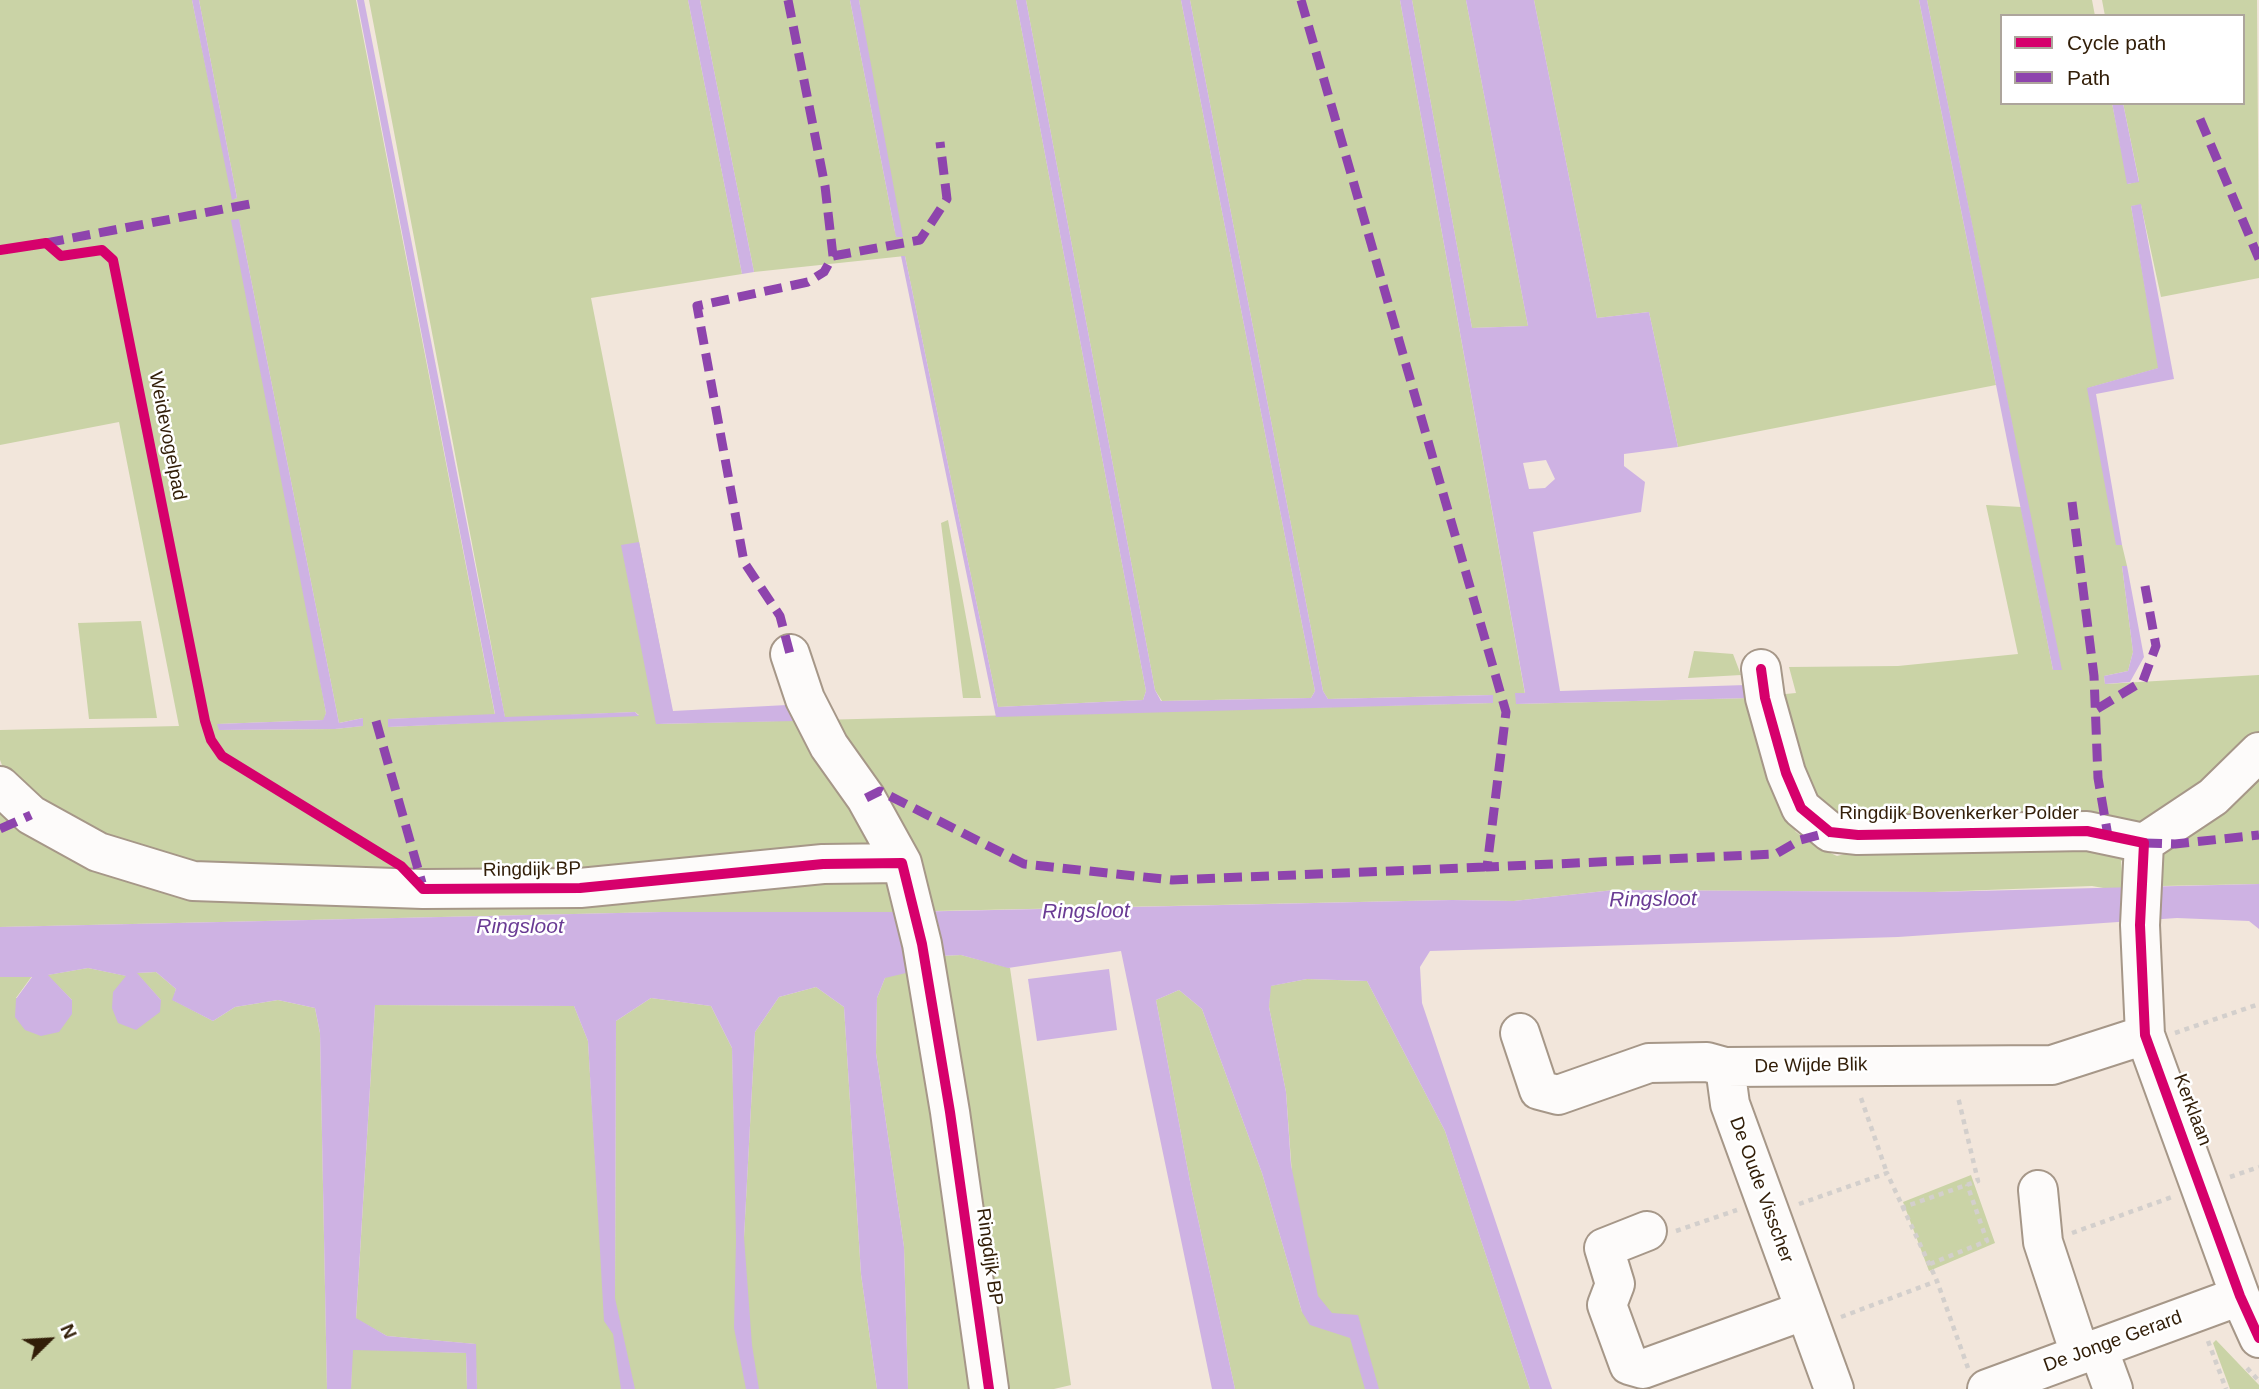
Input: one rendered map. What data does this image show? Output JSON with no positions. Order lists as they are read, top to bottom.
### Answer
{
  "streets": {
    "street": [
      "Ringdijk Bovenkerker Polder",
      "Ringdijk BP",
      "De Wijde Blik",
      "Kerklaan",
      "De Oude Visscher",
      "De Jonge Gerard"
    ],
    "cycle path": ["Weidevogelpad"]
  },
  "crossings": [
    ["Ringdijk Bovenkerker Polder", "Kerklaan"],
    ["De Wijde Blik", "Kerklaan"],
    ["De Wijde Blik", "De Oude Visscher"],
    ["Kerklaan", "De Jonge Gerard"]
  ],
  "water": ["Ringsloot"],
  "legend": ["Cycle path", "Path"],
  "north": "top right"
}
